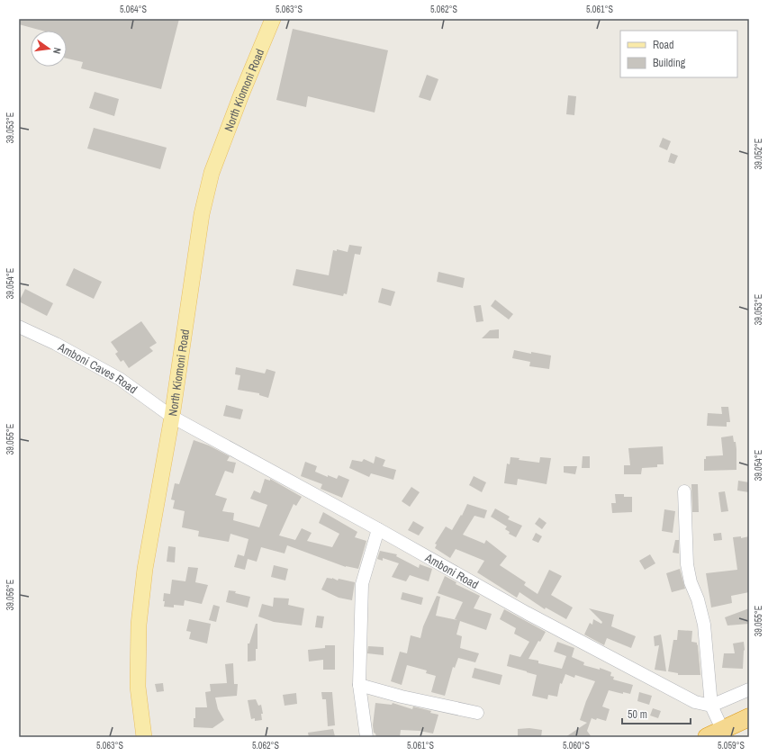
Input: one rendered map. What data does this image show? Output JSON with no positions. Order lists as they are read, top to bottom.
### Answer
{
  "streets": {
    "main road": ["North Kiomoni Road"],
    "street": ["Amboni Caves Road", "Amboni Road"]
  },
  "crossings": [
    ["North Kiomoni Road", "Amboni Caves Road"],
    ["North Kiomoni Road", "Amboni Road"],
    ["Amboni Caves Road", "Amboni Road"]
  ],
  "legend": ["Road", "Building"],
  "scale_bar": "50 m",
  "north": "right",
  "coordinates": [
    "5.064°S",
    "5.063°S",
    "5.062°S",
    "5.061°S",
    "39.053°E",
    "39.052°E",
    "39.054°E",
    "39.055°E",
    "39.056°E",
    "5.060°S",
    "5.059°S"
  ]
}
